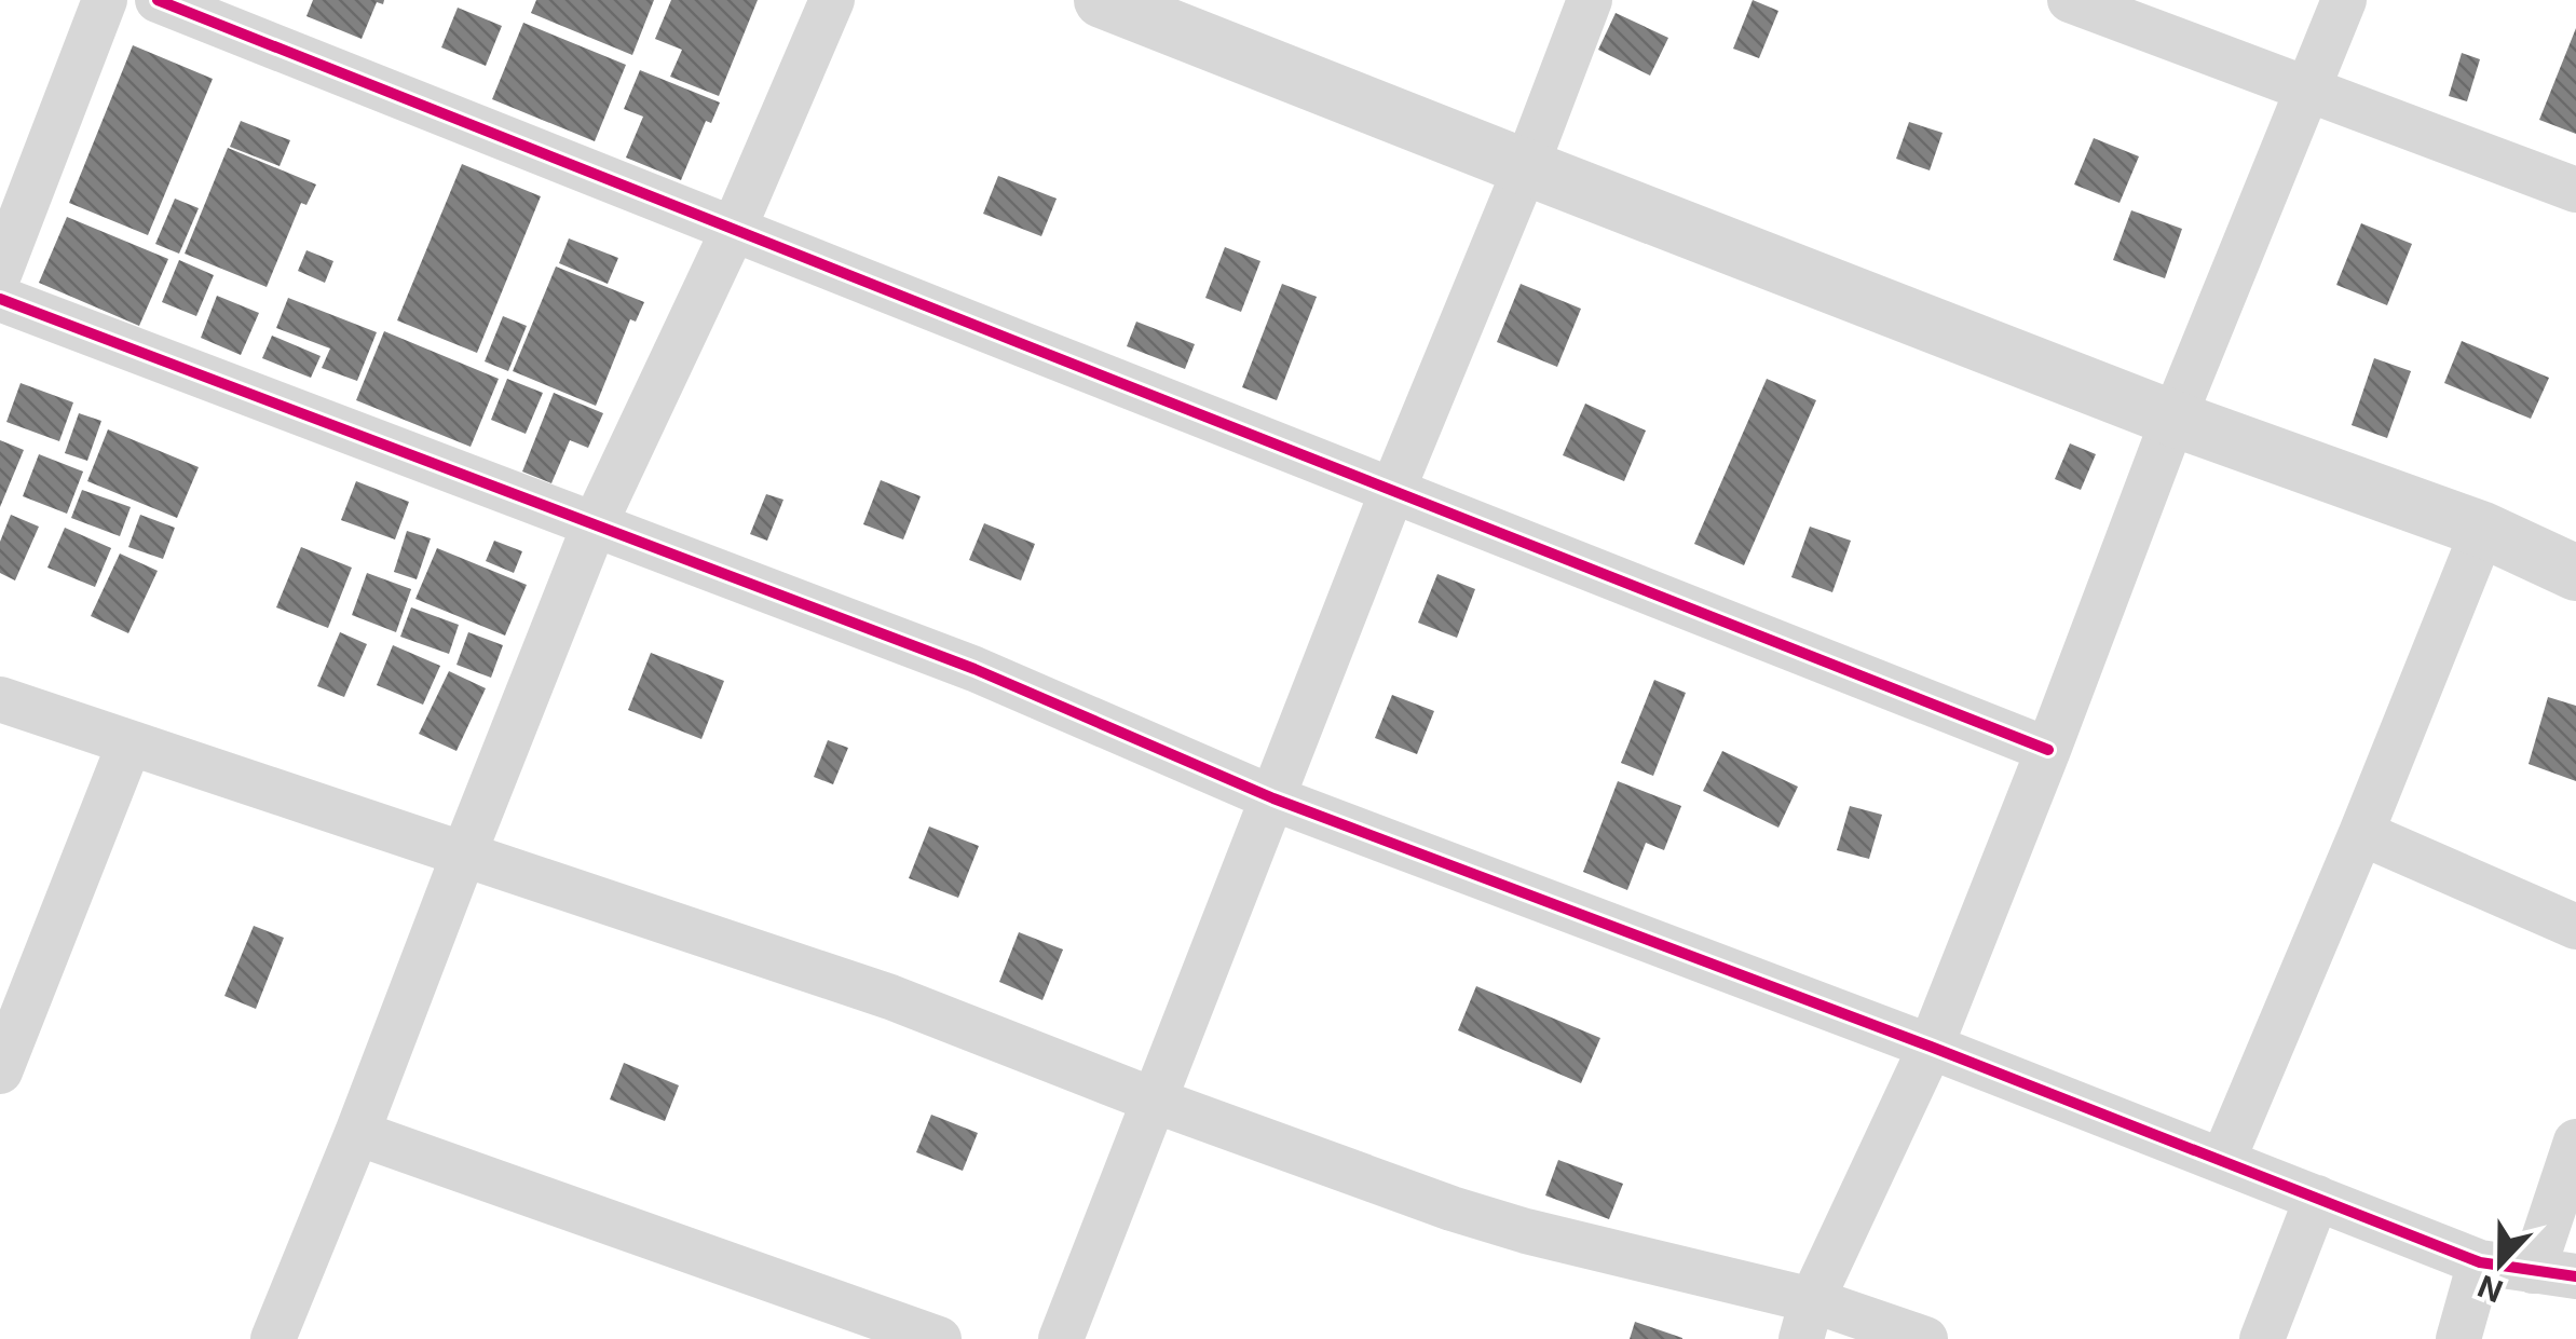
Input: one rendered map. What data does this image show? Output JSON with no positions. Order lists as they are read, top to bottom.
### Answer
{
  "north": "bottom"
}
